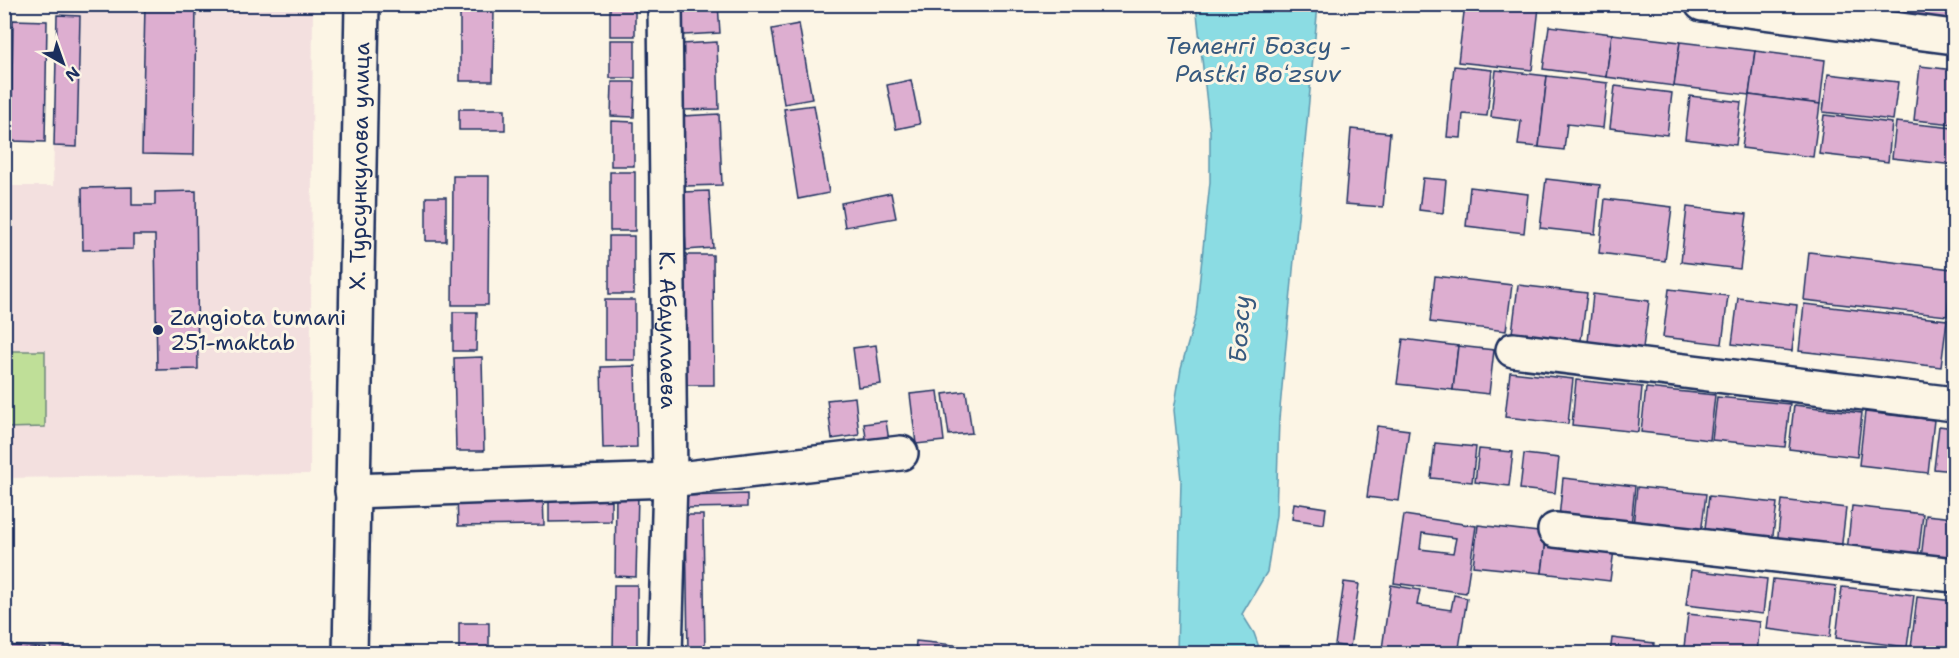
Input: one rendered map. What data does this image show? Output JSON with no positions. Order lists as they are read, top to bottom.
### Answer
{
  "streets": {
    "street": ["Х. Турсункулова улица", "К. Абдуллаева"]
  },
  "water": ["Төменгі Бозсу - Pastki Boʻzsuv", "Бозсу"],
  "places": ["Zangiota tumani 251-maktab"],
  "north": "bottom right"
}
